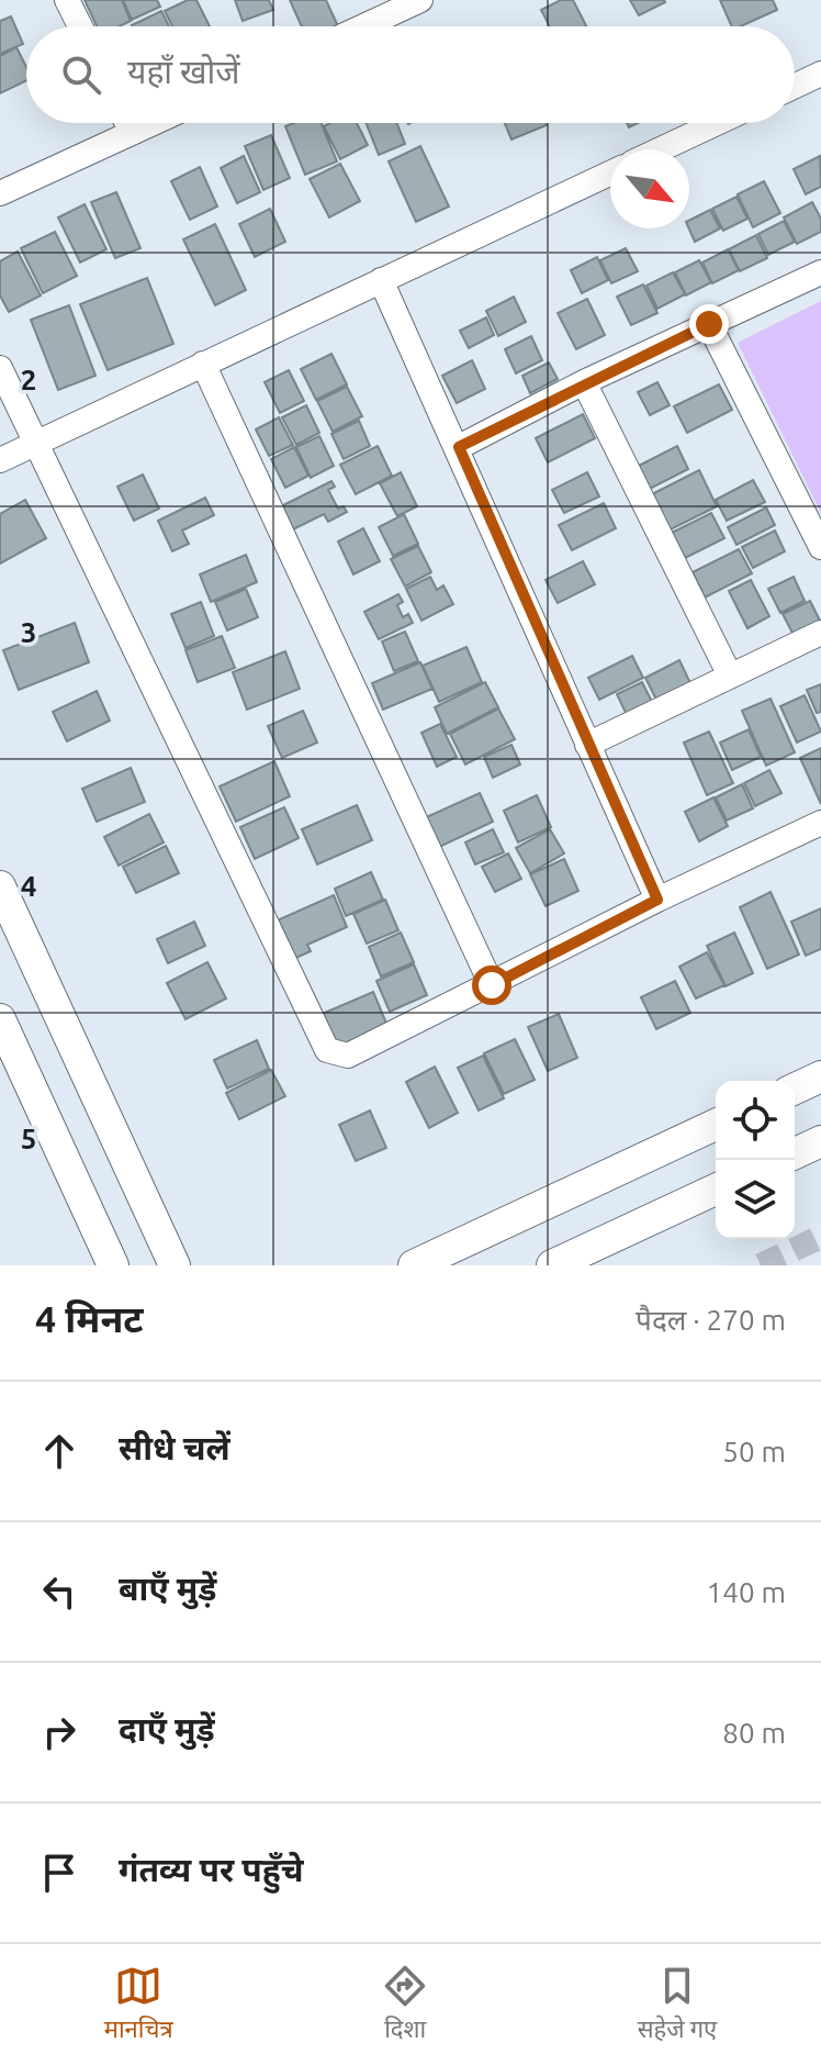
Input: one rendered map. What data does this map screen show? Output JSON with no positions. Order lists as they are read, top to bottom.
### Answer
{
  "north": "bottom right",
  "page": {
    "search": "यहाँ खोजें",
    "heading": ["4 मिनट", "पैदल · 270 m"],
    "list": [
      ["सीधे चलें", "50 m"],
      ["बाएँ मुड़ें", "140 m"],
      ["दाएँ मुड़ें", "80 m"],
      "गंतव्य पर पहुँचे"
    ],
    "nav": ["मानचित्र", "दिशा", "सहेजे गए"]
  },
  "grid": {
    "rows": [
      "2",
      "3",
      "4",
      "5"
    ]
  }
}
